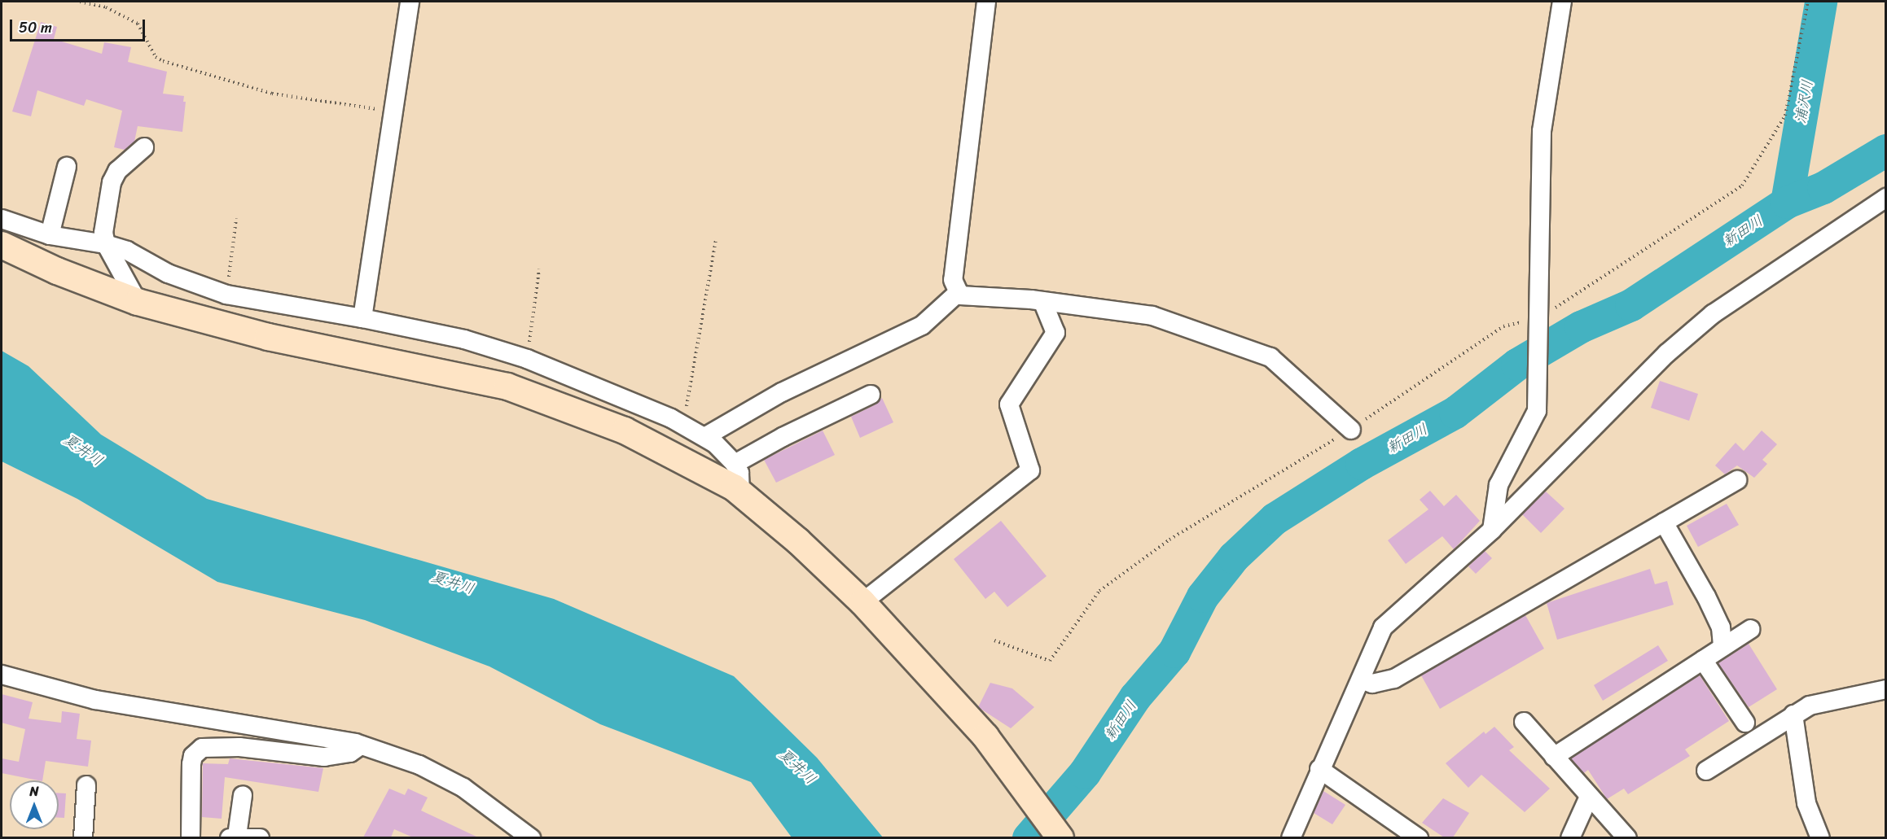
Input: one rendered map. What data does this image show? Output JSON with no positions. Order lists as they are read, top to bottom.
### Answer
{
  "water": ["浦沢川", "新田川", "夏井川"],
  "scale_bar": "50 m",
  "north": "top"
}
